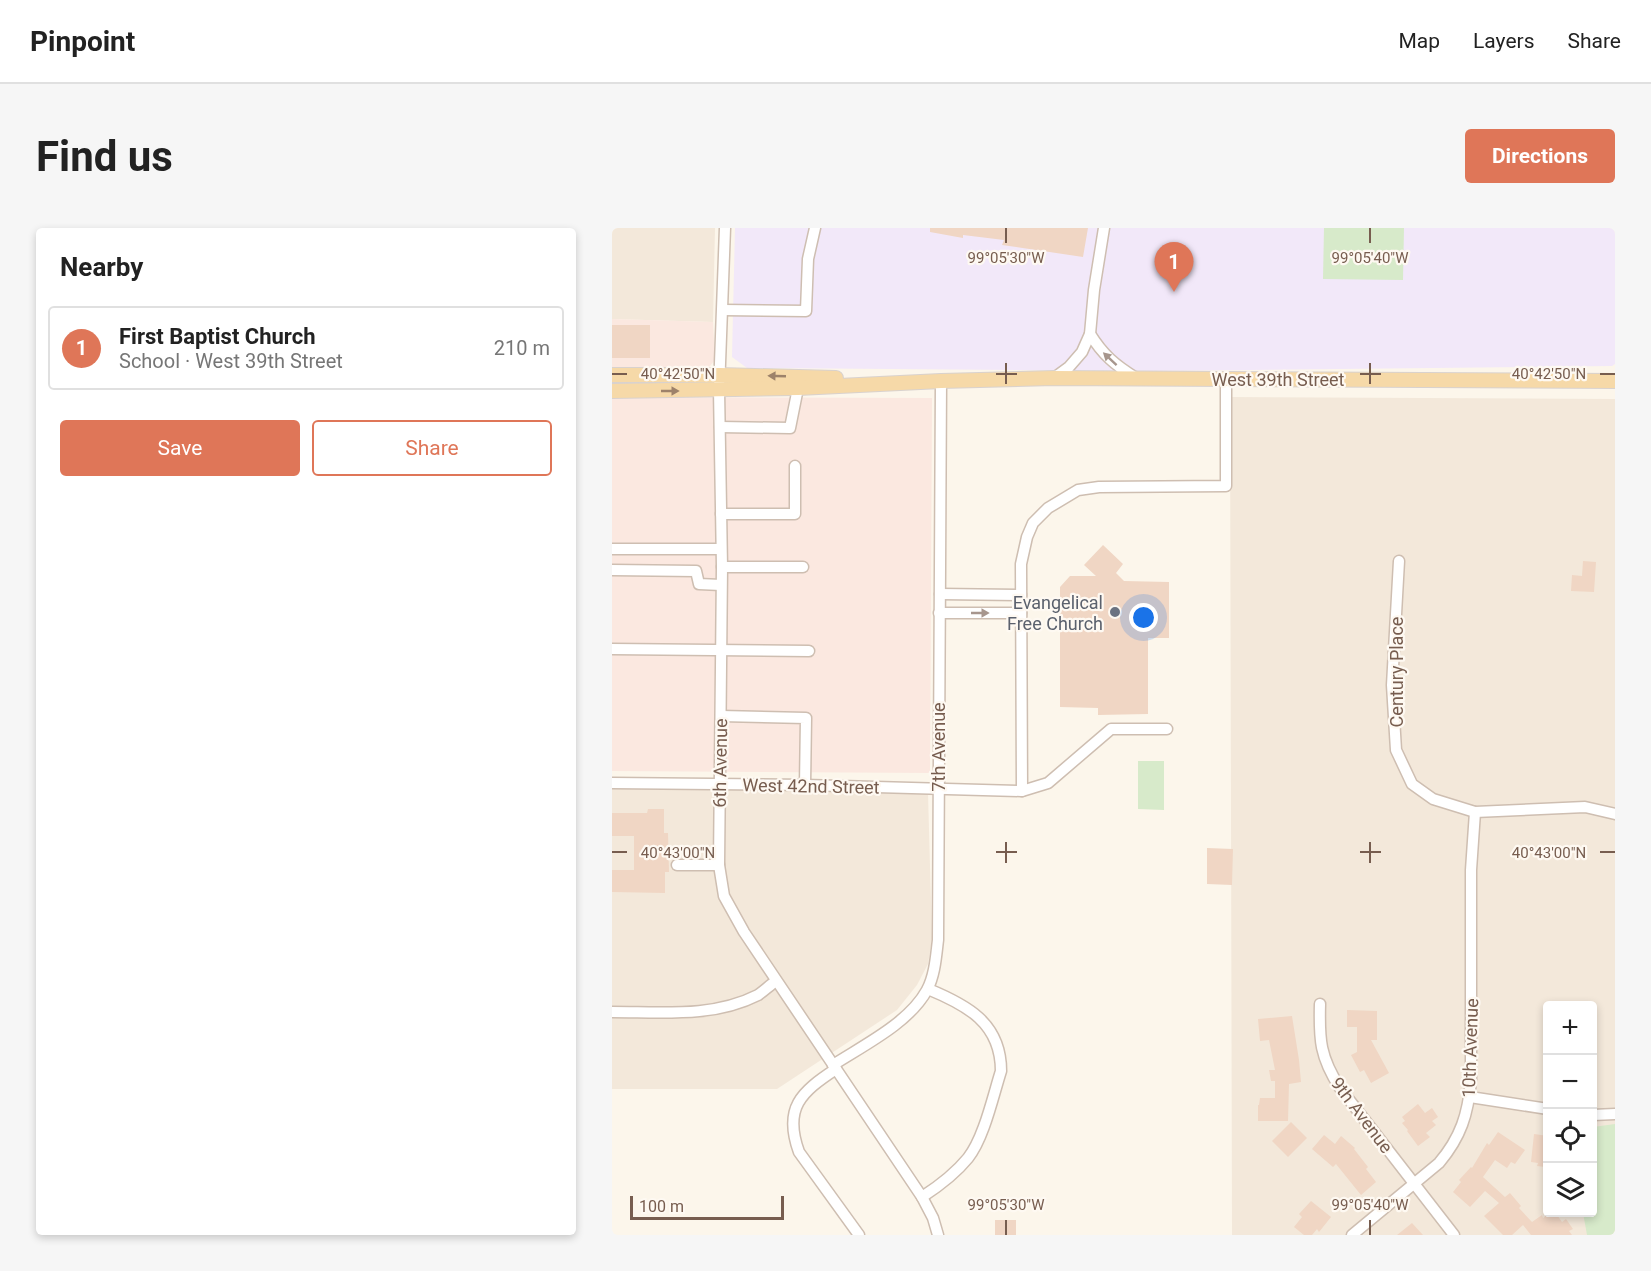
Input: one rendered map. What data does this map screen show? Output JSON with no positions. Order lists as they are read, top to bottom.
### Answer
{
  "streets": {
    "main road": ["West 39th Street"],
    "street": [
      "Century Place",
      "7th Avenue",
      "6th Avenue",
      "West 42nd Street",
      "10th Avenue",
      "9th Avenue"
    ]
  },
  "crossings": [
    ["West 39th Street", "7th Avenue"],
    ["West 39th Street", "6th Avenue"],
    ["Century Place", "10th Avenue"],
    ["7th Avenue", "6th Avenue"],
    ["7th Avenue", "West 42nd Street"],
    ["6th Avenue", "West 42nd Street"],
    ["10th Avenue", "9th Avenue"]
  ],
  "places": ["Evangelical Free Church"],
  "scale_bar": "100 m",
  "page": {
    "header": "Pinpoint",
    "nav": ["Map", "Layers", "Share"],
    "buttons": [
      "Directions",
      ["Save", "Share"]
    ],
    "title": "Find us",
    "heading": "Nearby",
    "pins": "1",
    "list": [
      {
        "mark": "1",
        "name": "First Baptist Church",
        "note": "School · West 39th Street",
        "value": "210 m"
      }
    ],
    "map_buttons": ["+", "−"],
    "scale": "100 m"
  },
  "coordinates": [
    "99°05'30\"W",
    "99°05'40\"W",
    "40°42'50\"N",
    "40°43'00\"N"
  ]
}
